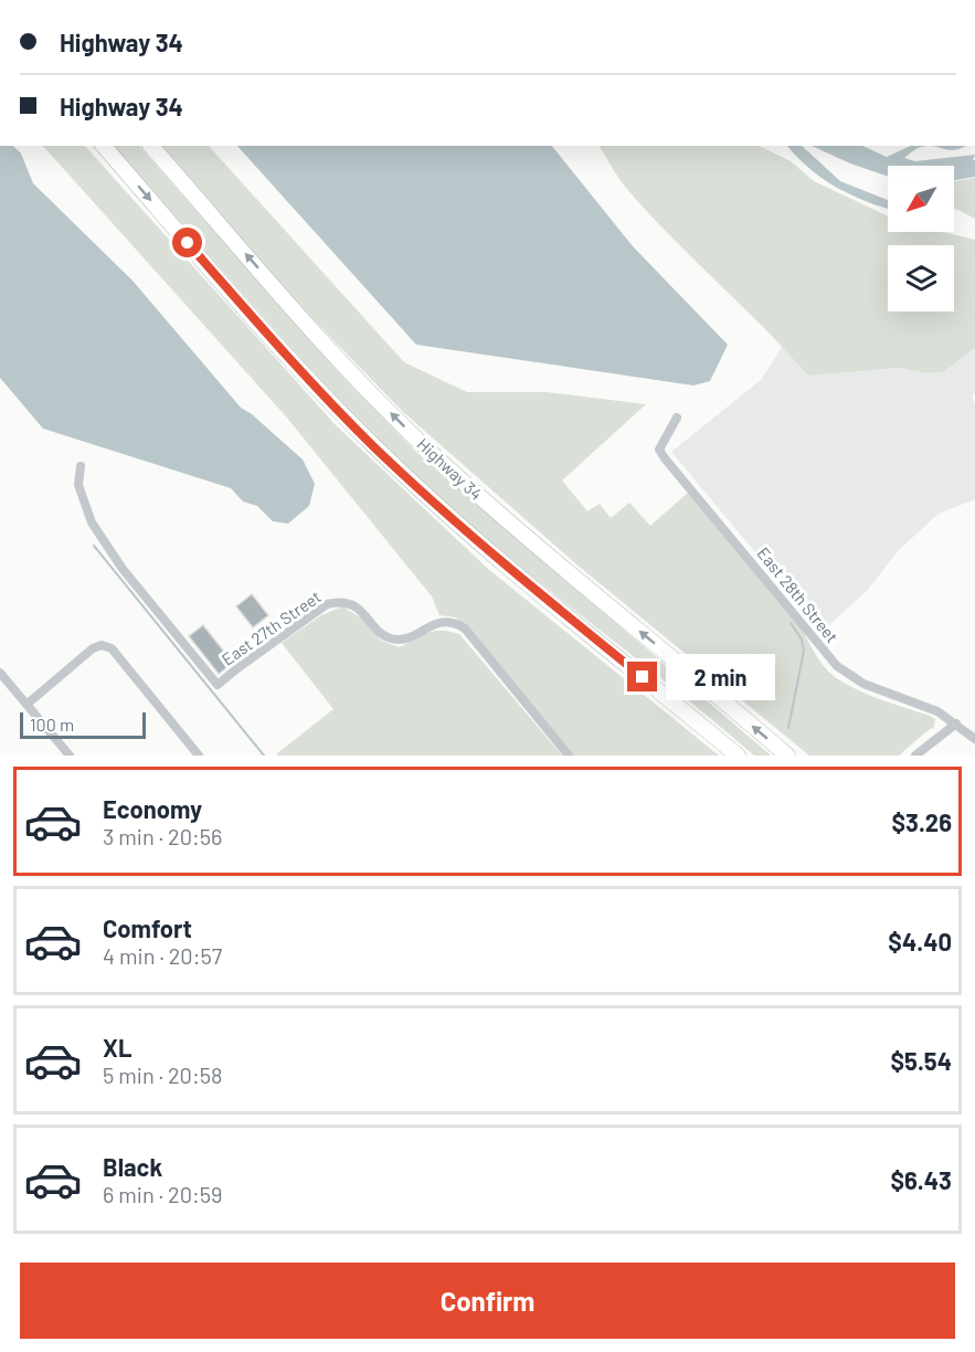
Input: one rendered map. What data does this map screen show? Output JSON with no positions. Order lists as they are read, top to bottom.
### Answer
{
  "streets": {
    "highway": ["Highway 34"],
    "street": ["East 28th Street", "East 27th Street"]
  },
  "scale_bar": "100 m",
  "north": "bottom left",
  "page": {
    "banner": ["Highway 34", "Highway 34"],
    "bubble": "2 min",
    "scale": "100 m",
    "list": [
      {
        "name": "Economy",
        "note": "3 min · 20:56",
        "value": "$3.26"
      },
      {
        "name": "Comfort",
        "note": "4 min · 20:57",
        "value": "$4.40"
      },
      {
        "name": "XL",
        "note": "5 min · 20:58",
        "value": "$5.54"
      },
      {
        "name": "Black",
        "note": "6 min · 20:59",
        "value": "$6.43"
      }
    ],
    "buttons": "Confirm"
  }
}
